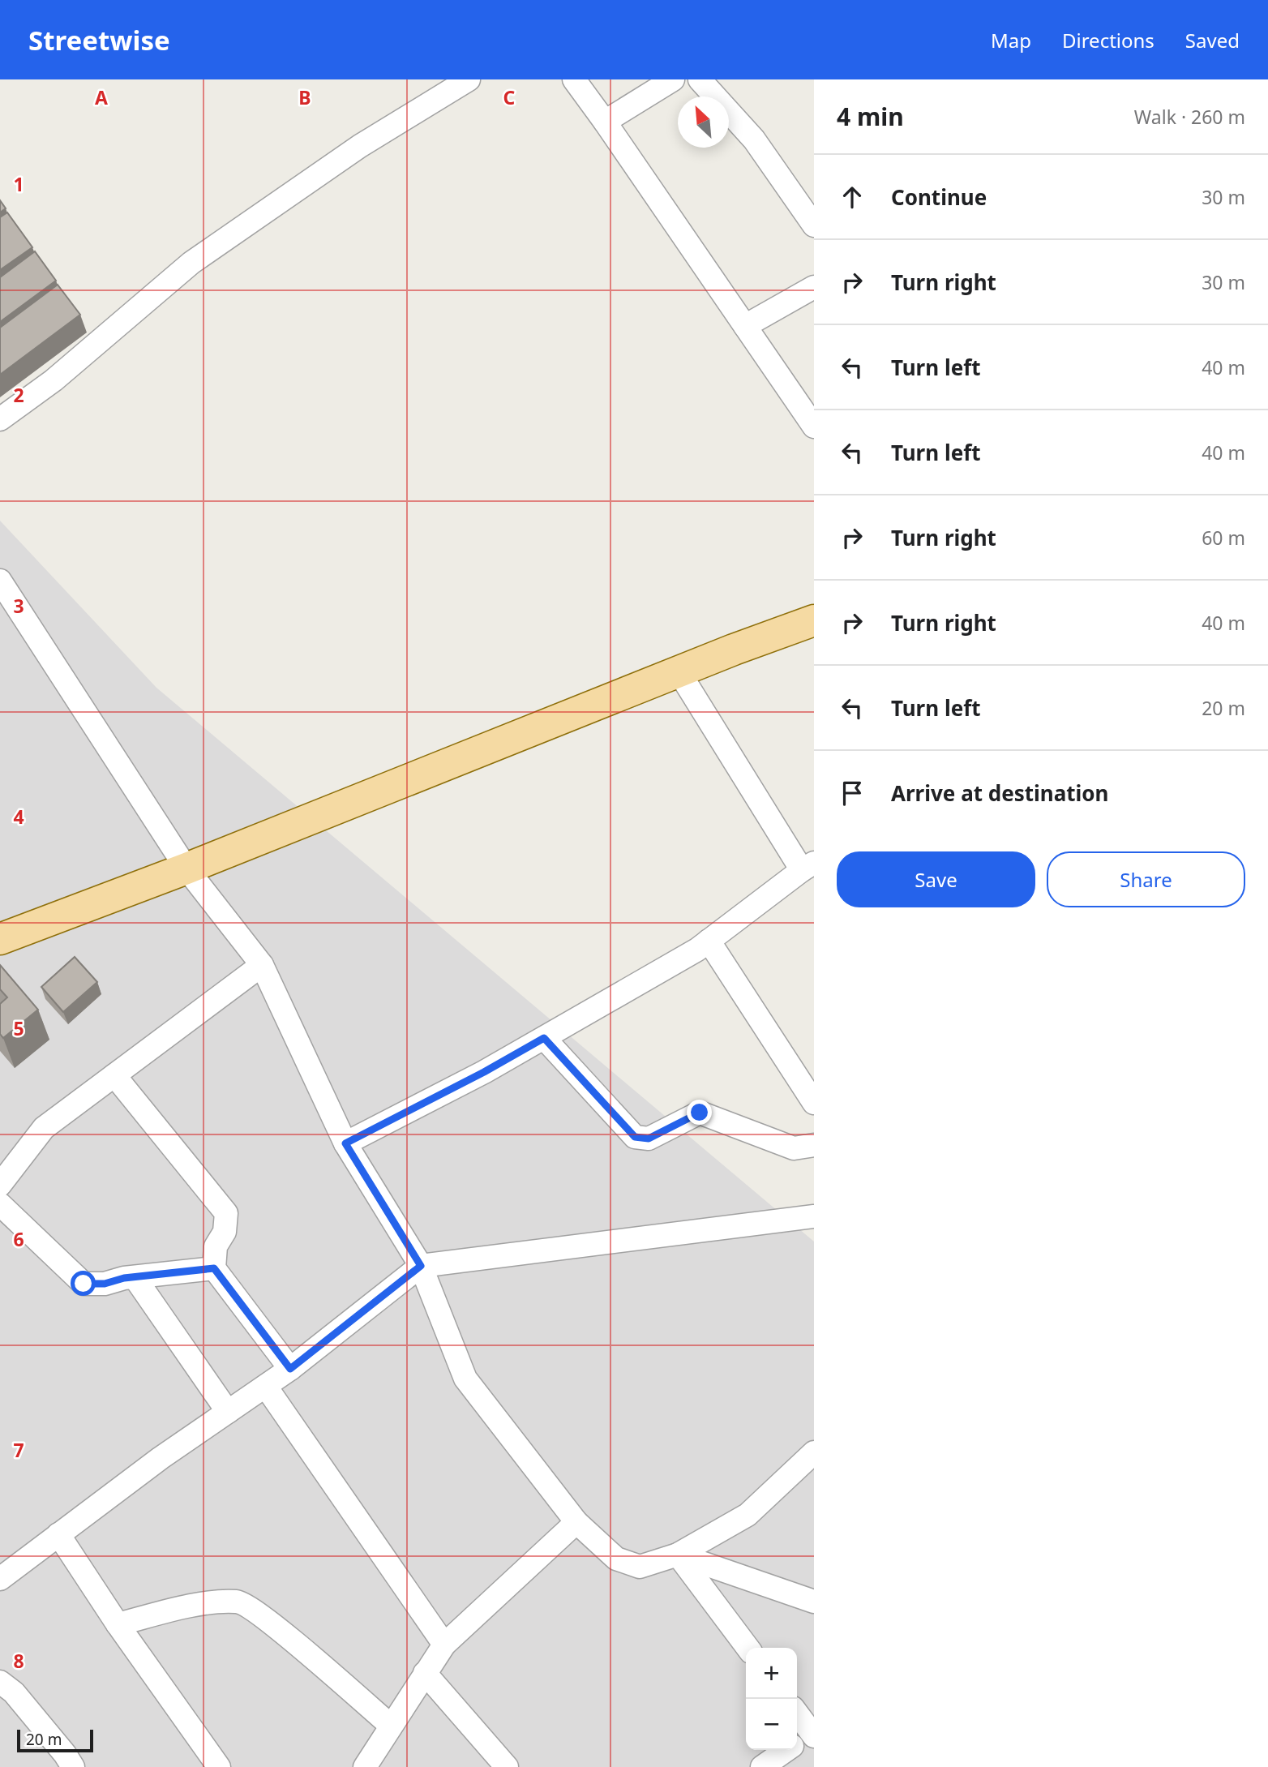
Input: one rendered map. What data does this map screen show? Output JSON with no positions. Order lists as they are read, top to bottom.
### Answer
{
  "scale_bar": "20 m",
  "north": "top left",
  "page": {
    "header": "Streetwise",
    "nav": ["Map", "Directions", "Saved"],
    "heading": ["4 min", "Walk · 260 m"],
    "list": [
      ["Continue", "30 m"],
      ["Turn right", "30 m"],
      ["Turn left", "40 m"],
      ["Turn left", "40 m"],
      ["Turn right", "60 m"],
      ["Turn right", "40 m"],
      ["Turn left", "20 m"],
      "Arrive at destination"
    ],
    "buttons": ["Save", "Share"],
    "map_buttons": ["+", "−"],
    "scale": "20 m"
  },
  "grid": {
    "columns": ["A", "B", "C"],
    "rows": [
      "1",
      "2",
      "3",
      "4",
      "5",
      "6",
      "7",
      "8"
    ]
  }
}
